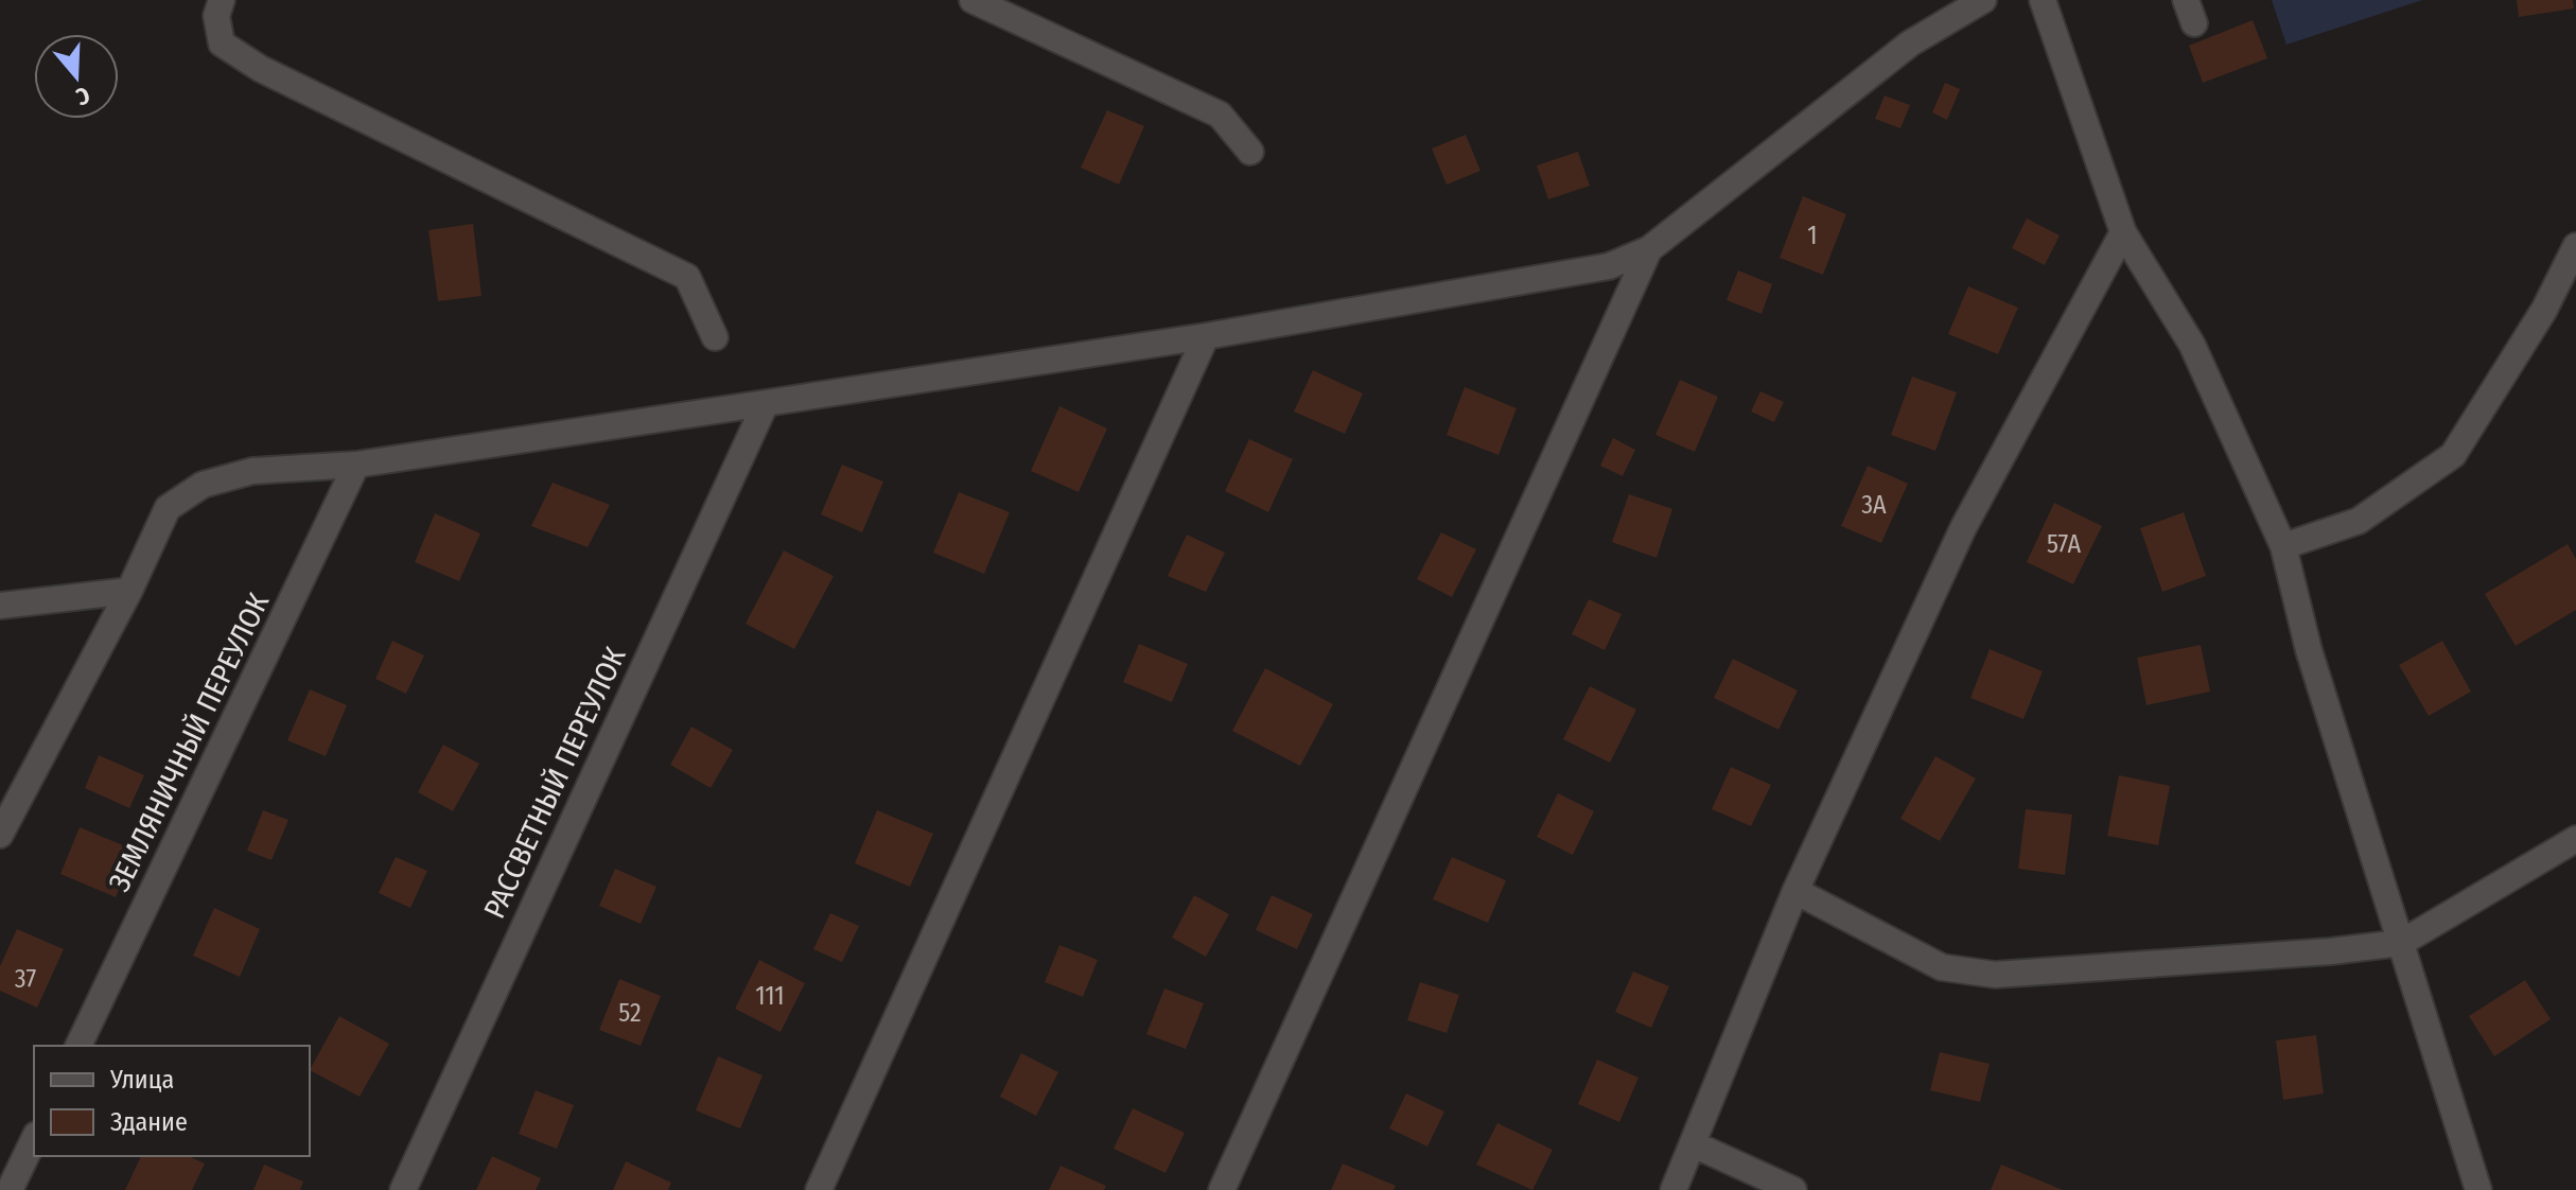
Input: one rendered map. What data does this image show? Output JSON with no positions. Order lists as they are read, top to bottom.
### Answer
{
  "streets": {
    "street": ["ЗЕМЛЯНИЧНЫЙ ПЕРЕУЛОК", "РАССВЕТНЫЙ ПЕРЕУЛОК"]
  },
  "house_numbers": [
    "1",
    "3А",
    "57А",
    "37",
    "111",
    "52"
  ],
  "legend": ["Улица", "Здание"],
  "north": "bottom"
}
